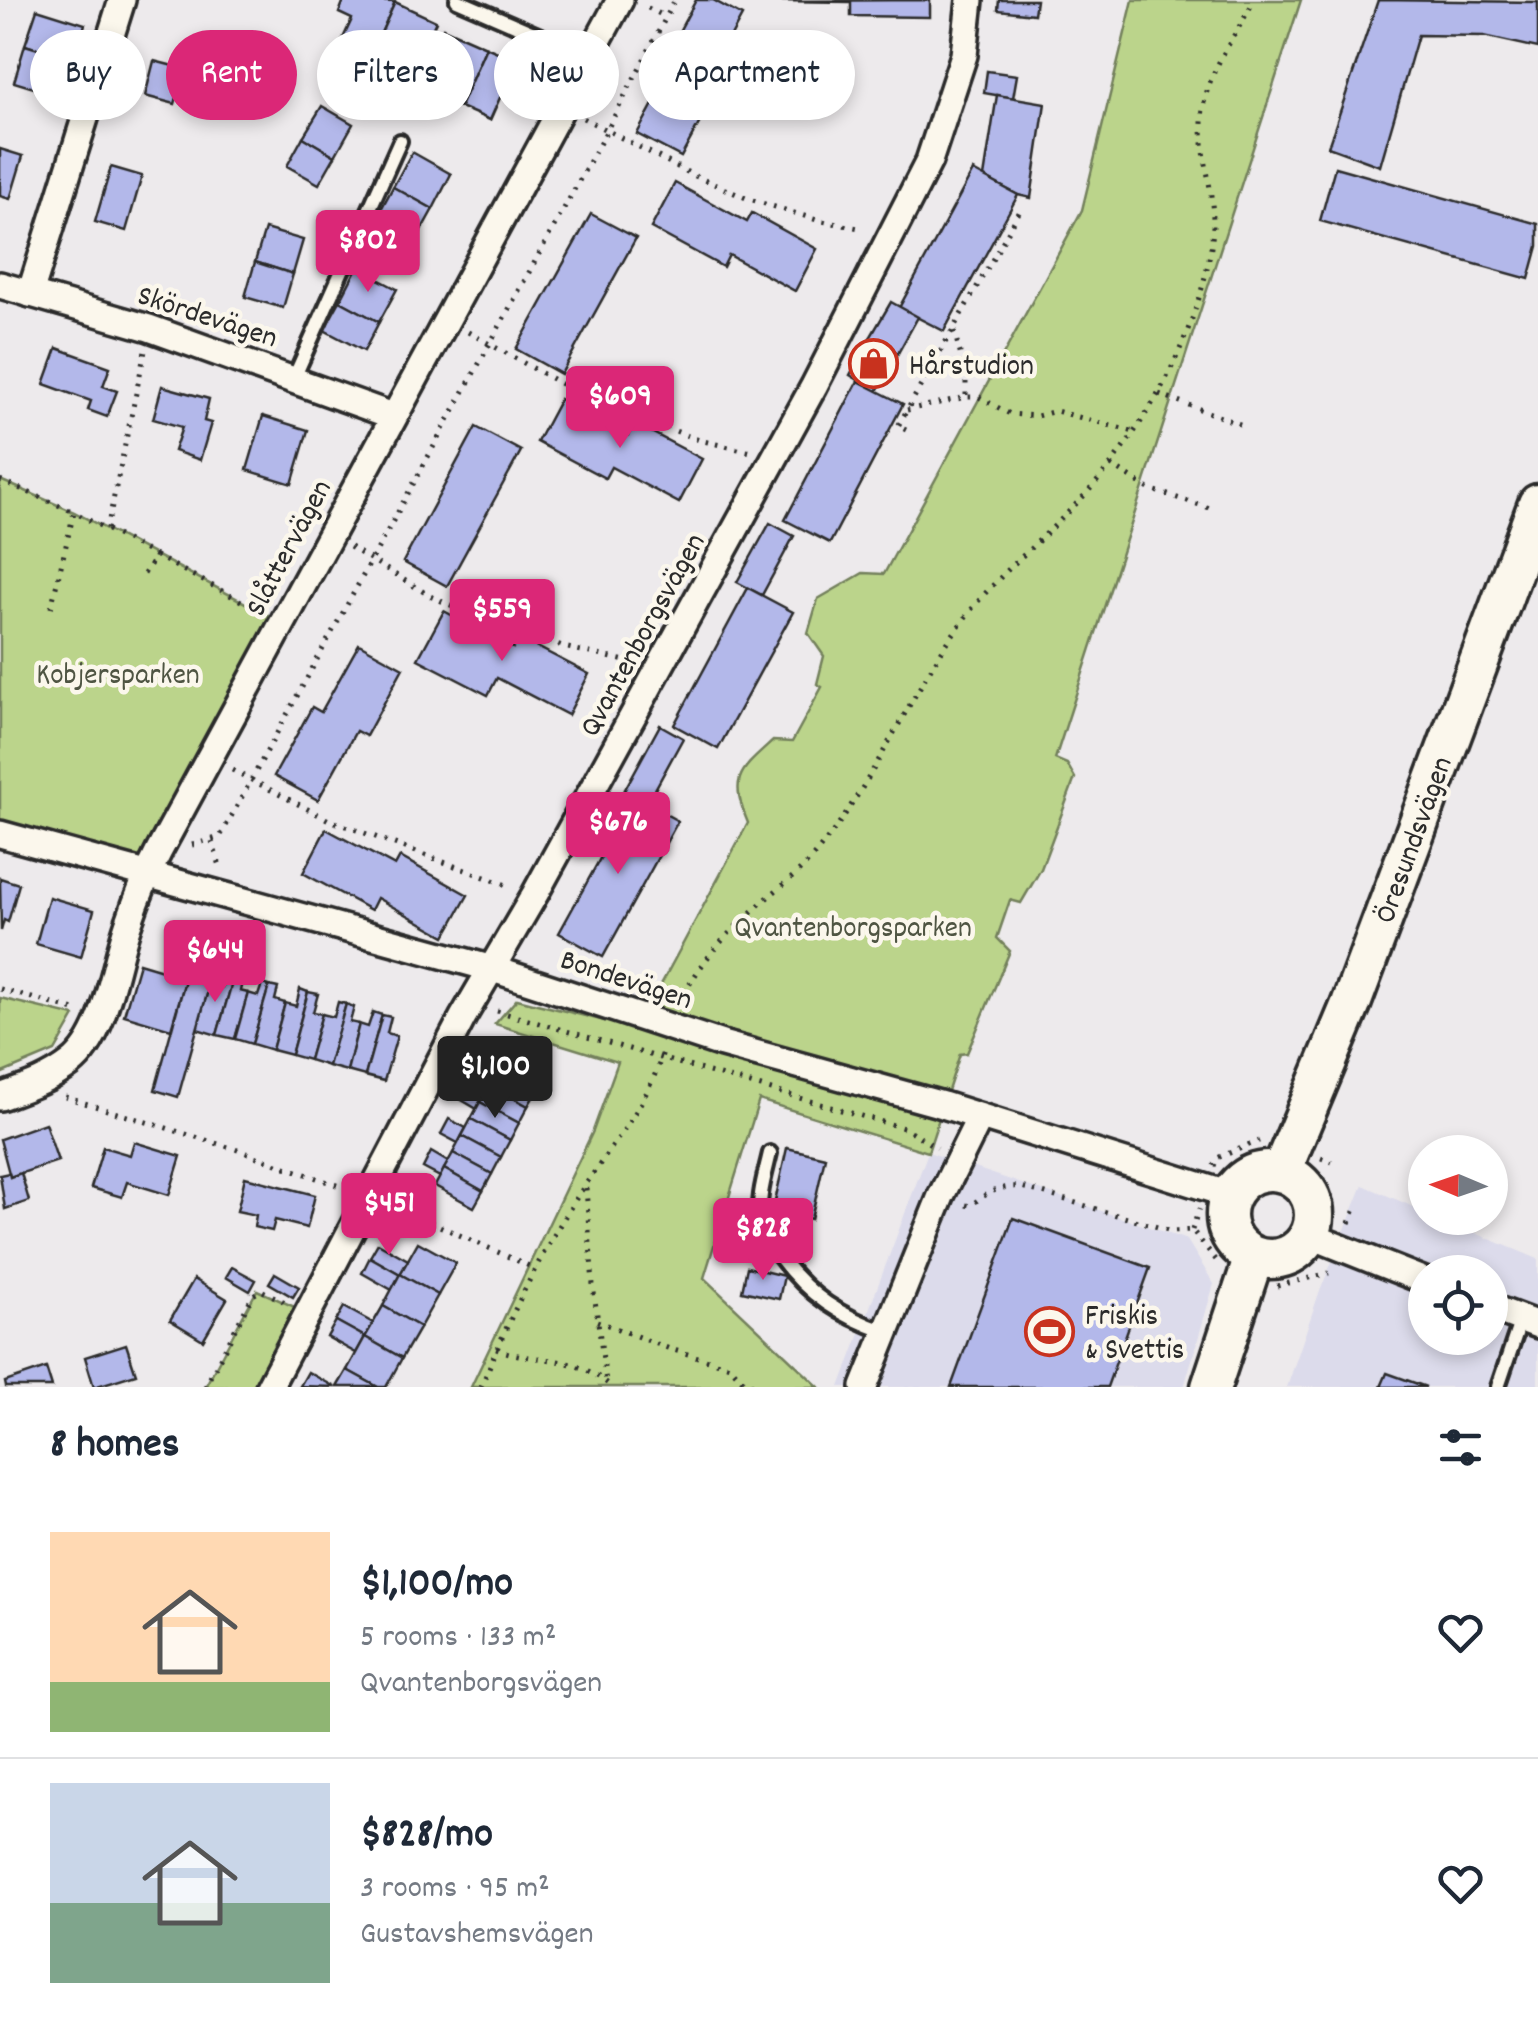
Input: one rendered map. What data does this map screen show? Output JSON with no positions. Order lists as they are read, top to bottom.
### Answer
{
  "streets": {
    "street": [
      "Skördevägen",
      "Slåttervägen",
      "Qvantenborgsvägen",
      "Öresundsvägen",
      "Bondevägen"
    ]
  },
  "crossings": [
    ["Skördevägen", "Slåttervägen"],
    ["Slåttervägen", "Bondevägen"],
    ["Qvantenborgsvägen", "Bondevägen"],
    ["Öresundsvägen", "Bondevägen"]
  ],
  "parks": ["Kobjersparken", "Qvantenborgsparken"],
  "places": {
    "shop": ["Hårstudion"],
    "sports": ["Friskis & Svettis"]
  },
  "north": "left",
  "page": {
    "chip": [
      "Buy",
      "Rent",
      "Filters",
      "New",
      "Apartment"
    ],
    "price": [
      "$802",
      "$609",
      "$559",
      "$676",
      "$644",
      "$1,100",
      "$451",
      "$828"
    ],
    "heading": "8 homes",
    "list": [
      {
        "name": "$1,100/mo",
        "note": "5 rooms · 133 m² · Qvantenborgsvägen"
      },
      {
        "name": "$828/mo",
        "note": "3 rooms · 95 m² · Gustavshemsvägen"
      }
    ]
  }
}
